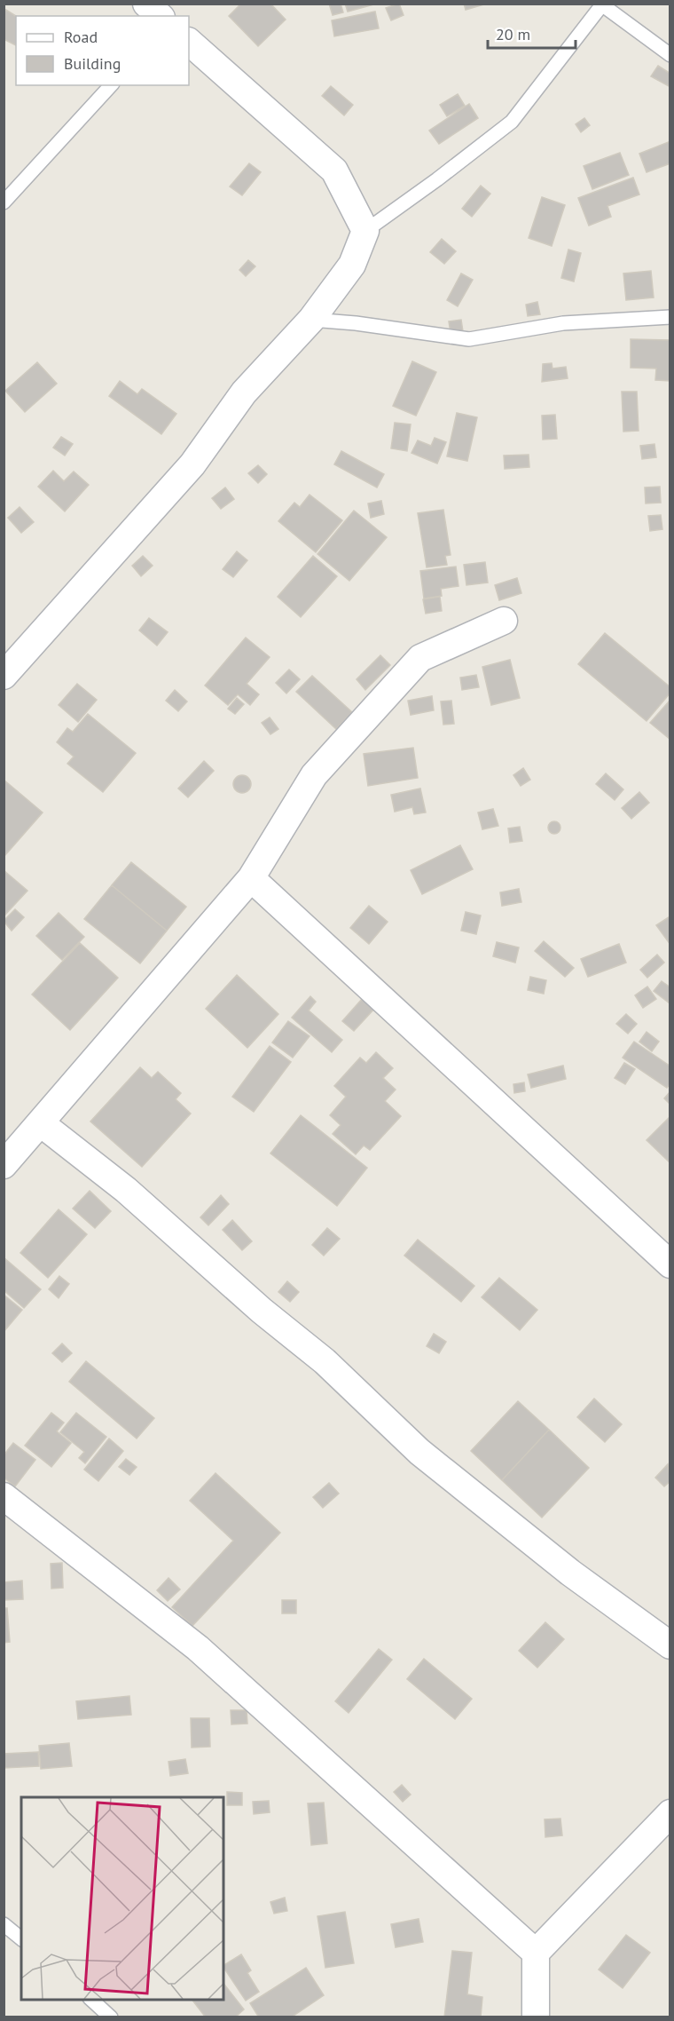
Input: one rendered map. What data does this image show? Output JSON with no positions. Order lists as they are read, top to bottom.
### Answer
{
  "legend": ["Road", "Building"],
  "scale_bar": "20 m"
}
